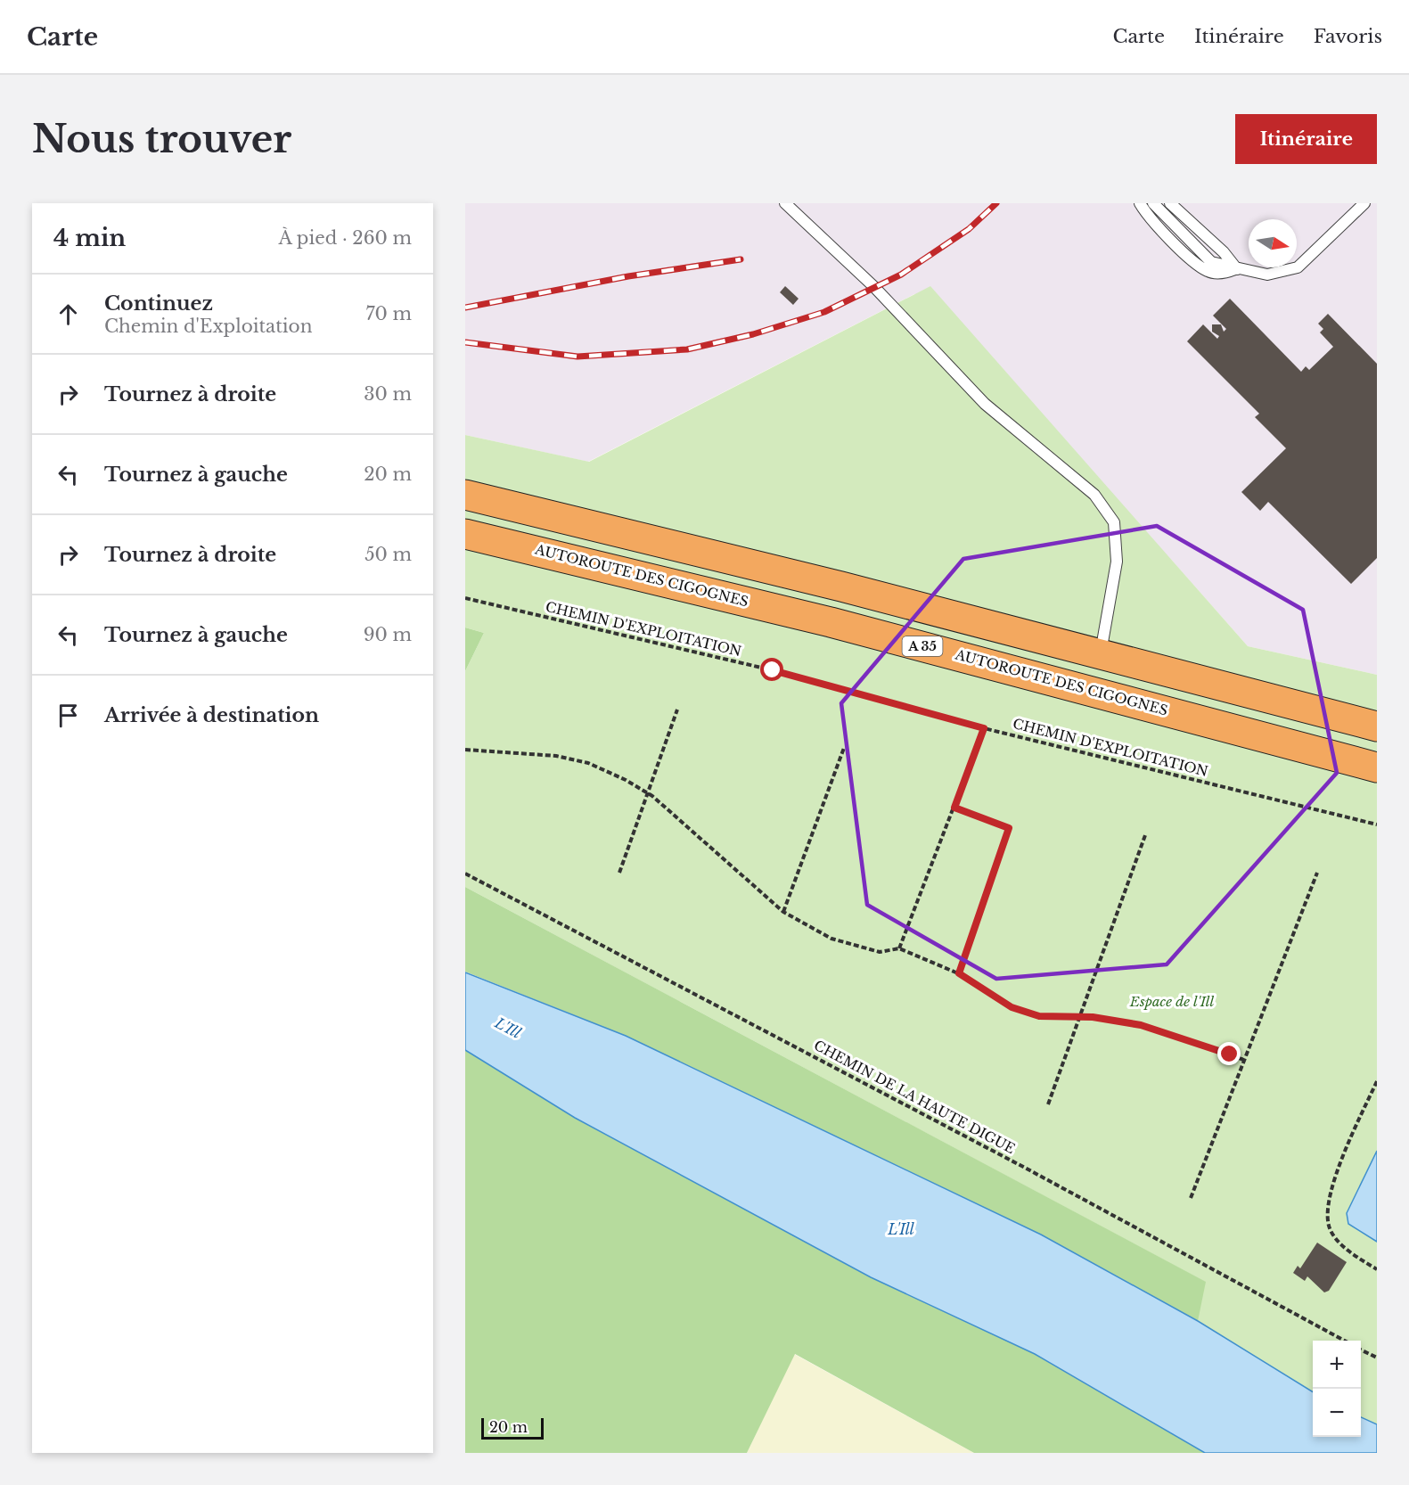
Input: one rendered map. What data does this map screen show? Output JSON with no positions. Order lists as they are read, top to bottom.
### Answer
{
  "streets": {
    "highway": ["AUTOROUTE DES CIGOGNES", "A 35"],
    "path": ["CHEMIN D'EXPLOITATION", "CHEMIN DE LA HAUTE DIGUE"]
  },
  "water": ["L'Ill"],
  "parks": ["Espace de l'Ill"],
  "scale_bar": "20 m",
  "north": "right",
  "page": {
    "header": "Carte",
    "nav": ["Carte", "Itinéraire", "Favoris"],
    "buttons": "Itinéraire",
    "title": "Nous trouver",
    "heading": ["4 min", "À pied · 260 m"],
    "list": [
      ["Continuez", "Chemin d'Exploitation", "70 m"],
      ["Tournez à droite", "30 m"],
      ["Tournez à gauche", "20 m"],
      ["Tournez à droite", "50 m"],
      ["Tournez à gauche", "90 m"],
      "Arrivée à destination"
    ],
    "map_buttons": ["+", "−"],
    "scale": "20 m"
  }
}
